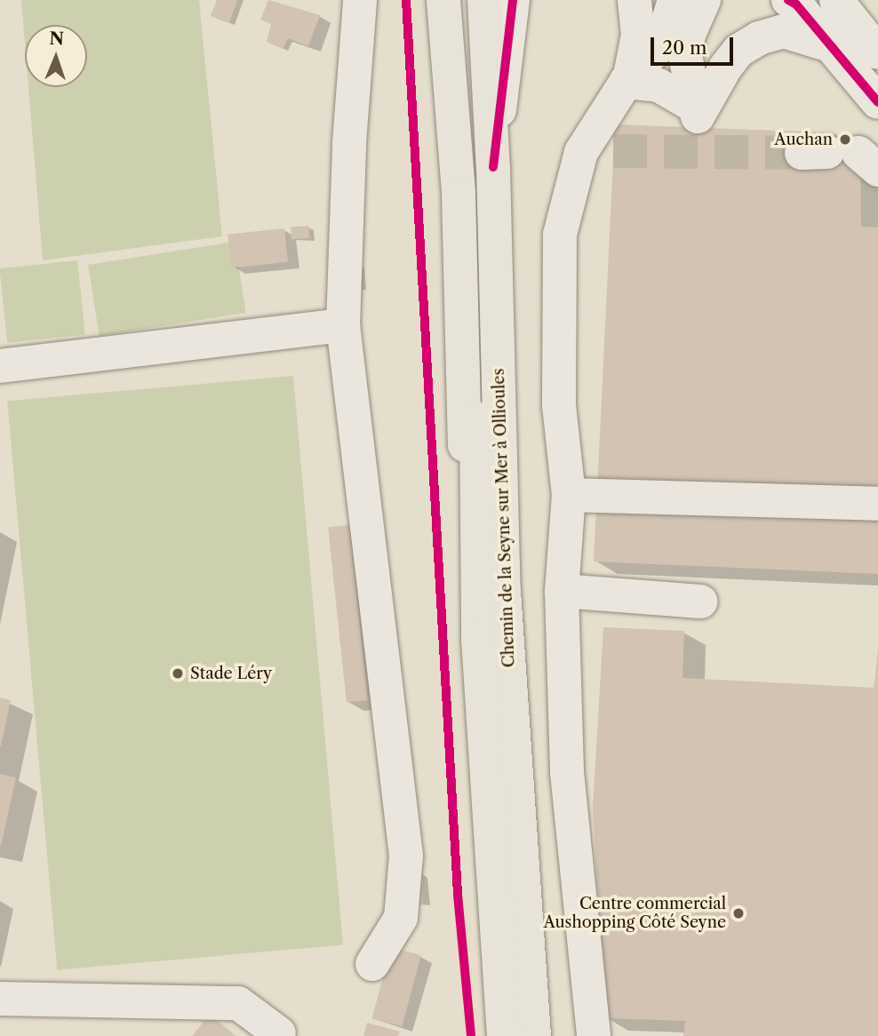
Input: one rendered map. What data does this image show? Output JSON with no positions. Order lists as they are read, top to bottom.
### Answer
{
  "streets": {
    "main road": ["Chemin de la Seyne sur Mer à Ollioules"]
  },
  "places": ["Auchan", "Stade Léry", "Centre commercial Aushopping Côté Seyne"],
  "scale_bar": "20 m",
  "north": "top"
}
